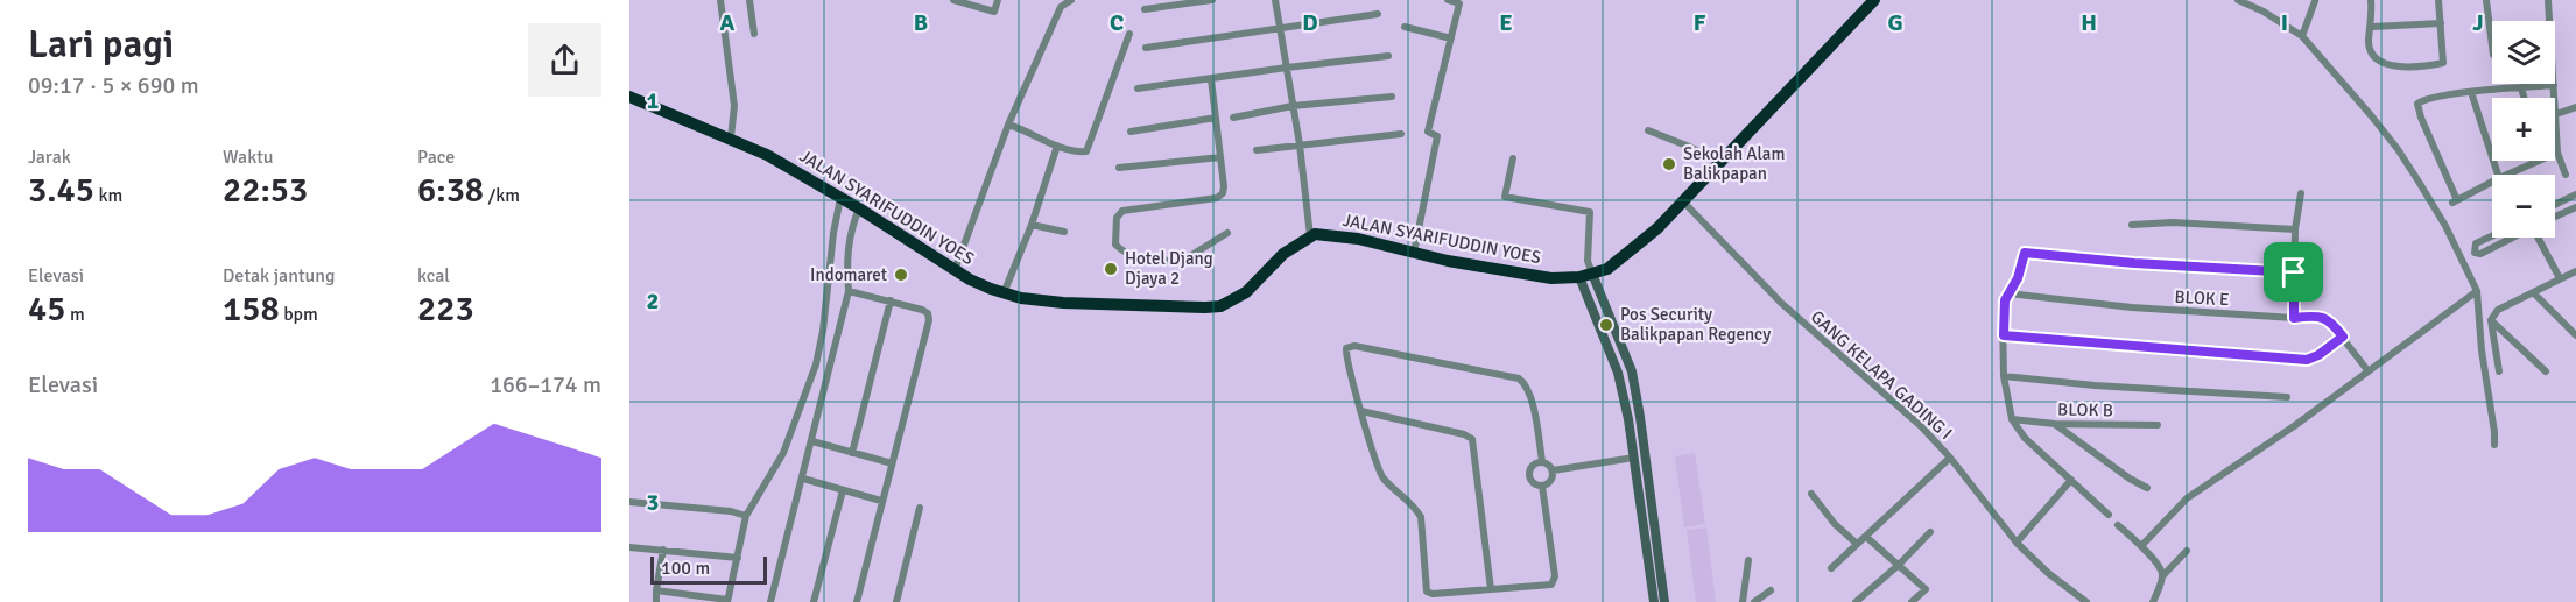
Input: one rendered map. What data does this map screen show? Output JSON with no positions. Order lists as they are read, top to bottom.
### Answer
{
  "streets": {
    "highway": ["JALAN SYARIFUDDIN YOES"],
    "street": ["BLOK E", "GANG KELAPA GADING I", "BLOK B"]
  },
  "crossings": [
    ["JALAN SYARIFUDDIN YOES", "GANG KELAPA GADING I"]
  ],
  "places": [
    "Sekolah Alam Balikpapan",
    "Hotel Djang Djaya 2",
    "Indomaret",
    "Pos Security Balikpapan Regency"
  ],
  "scale_bar": "100 m",
  "page": {
    "heading": ["Lari pagi", "09:17 · 5 × 690 m"],
    "map_buttons": ["+", "−"],
    "stats": [
      ["Jarak", "3.45 km"],
      ["Waktu", "22:53"],
      ["Pace", "6:38 /km"],
      ["Elevasi", "45 m"],
      ["Detak jantung", "158 bpm"],
      ["kcal", "223"]
    ],
    "chart": ["Elevasi", "166–174 m"],
    "scale": "100 m"
  },
  "grid": {
    "columns": [
      "A",
      "B",
      "C",
      "D",
      "E",
      "F",
      "G",
      "H",
      "I",
      "J"
    ],
    "rows": ["1", "2", "3"]
  }
}
